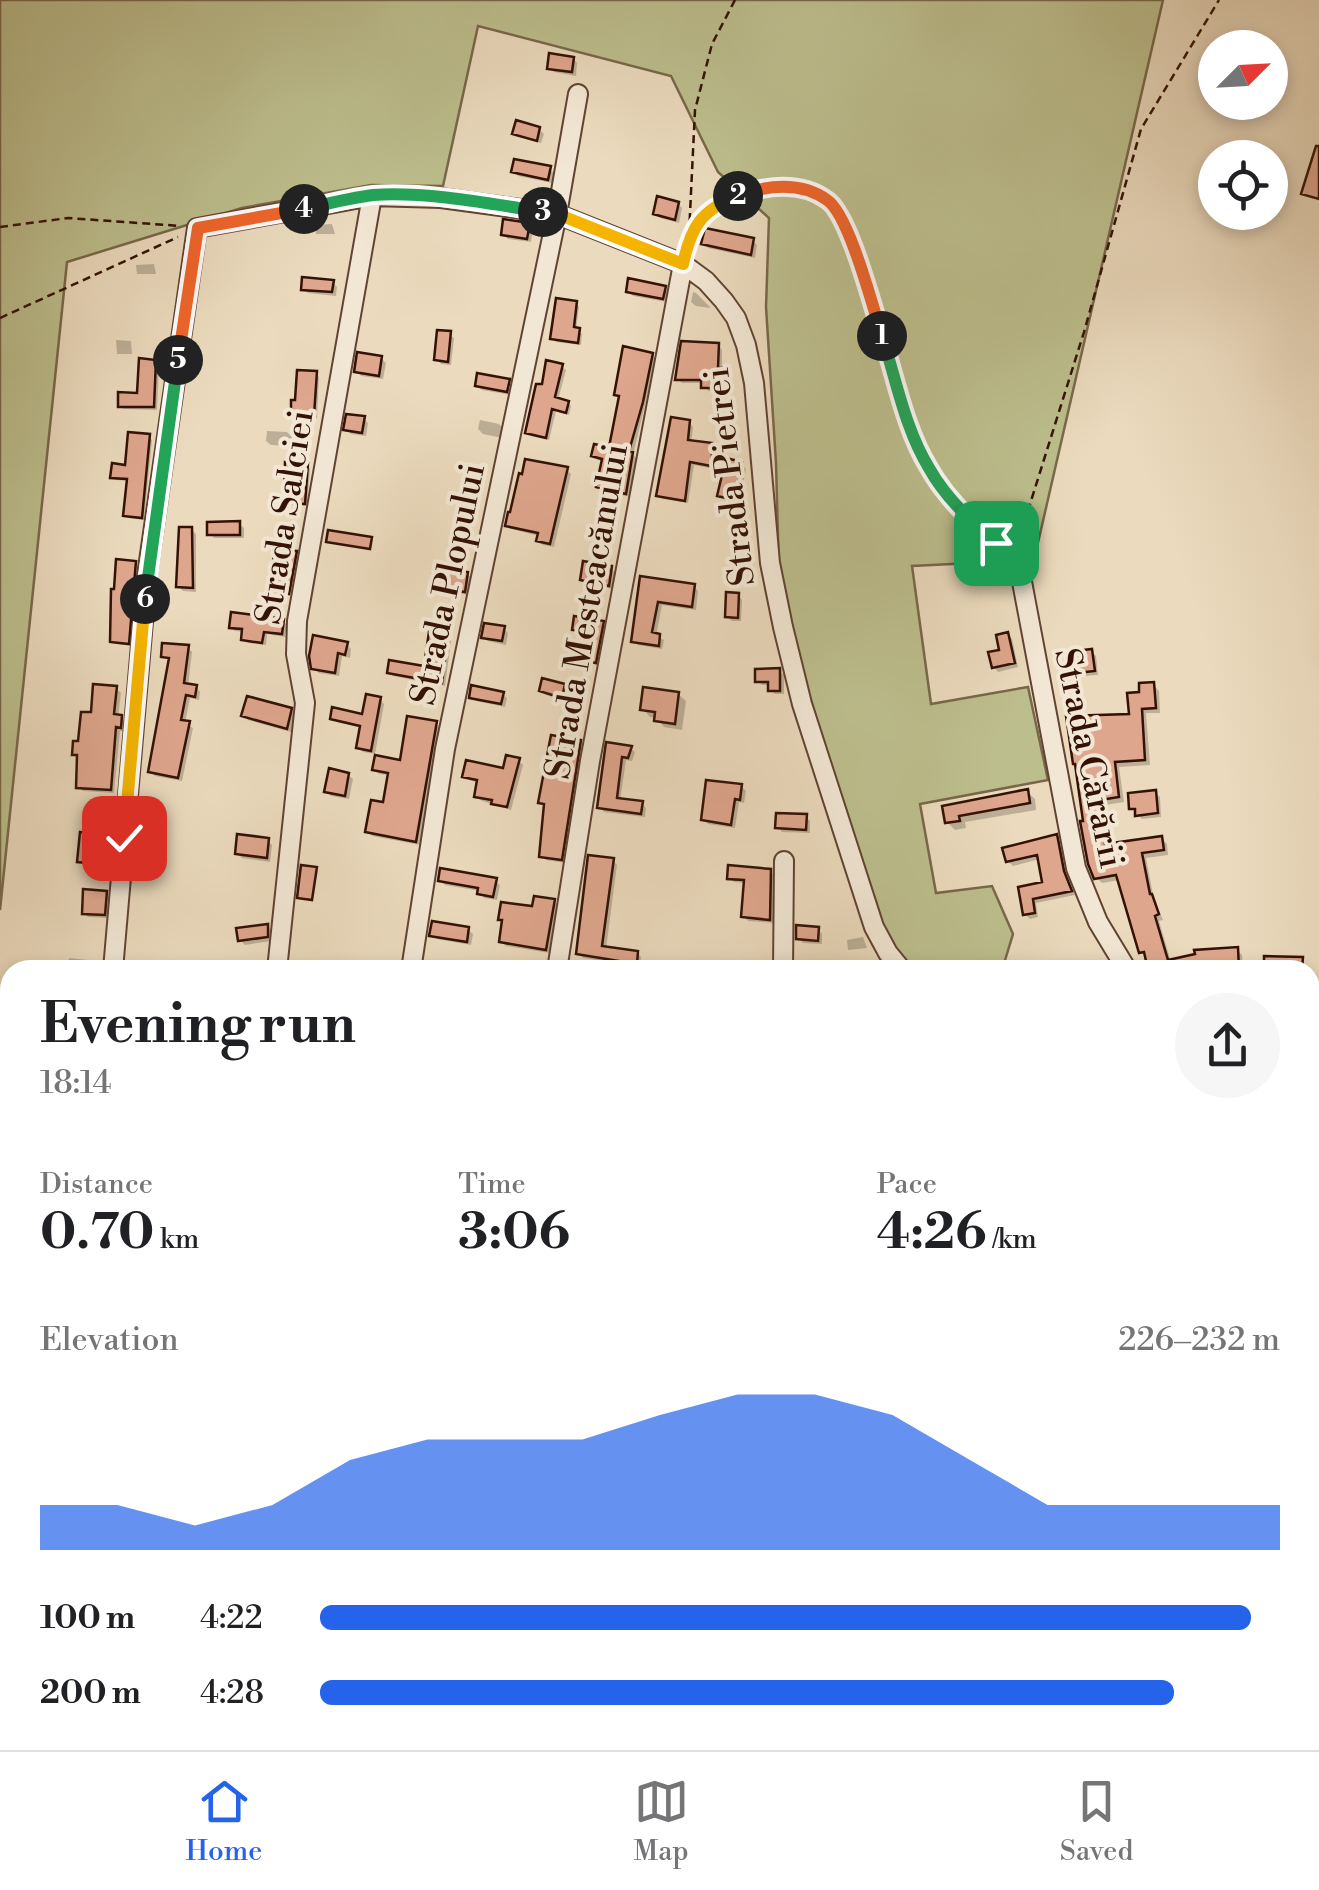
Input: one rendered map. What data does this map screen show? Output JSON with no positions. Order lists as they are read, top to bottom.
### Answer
{
  "streets": {
    "street": [
      "Strada Pietrei",
      "Strada Salciei",
      "Strada Plopului",
      "Strada Mesteacănului",
      "Strada Cărării"
    ]
  },
  "crossings": [
    ["Strada Pietrei", "Strada Salciei"],
    ["Strada Pietrei", "Strada Plopului"],
    ["Strada Pietrei", "Strada Mesteacănului"]
  ],
  "north": "top right",
  "page": {
    "pins": [
      "2",
      "4",
      "3",
      "1",
      "5",
      "6"
    ],
    "heading": ["Evening run", "18:14"],
    "stats": [
      ["Distance", "0.70 km"],
      ["Time", "3:06"],
      ["Pace", "4:26 /km"]
    ],
    "chart": ["Elevation", "226–232 m"],
    "list": [
      {
        "name": "100 m",
        "note": "4:22"
      },
      {
        "name": "200 m",
        "note": "4:28"
      }
    ],
    "tabs": ["Home", "Map", "Saved"]
  }
}
